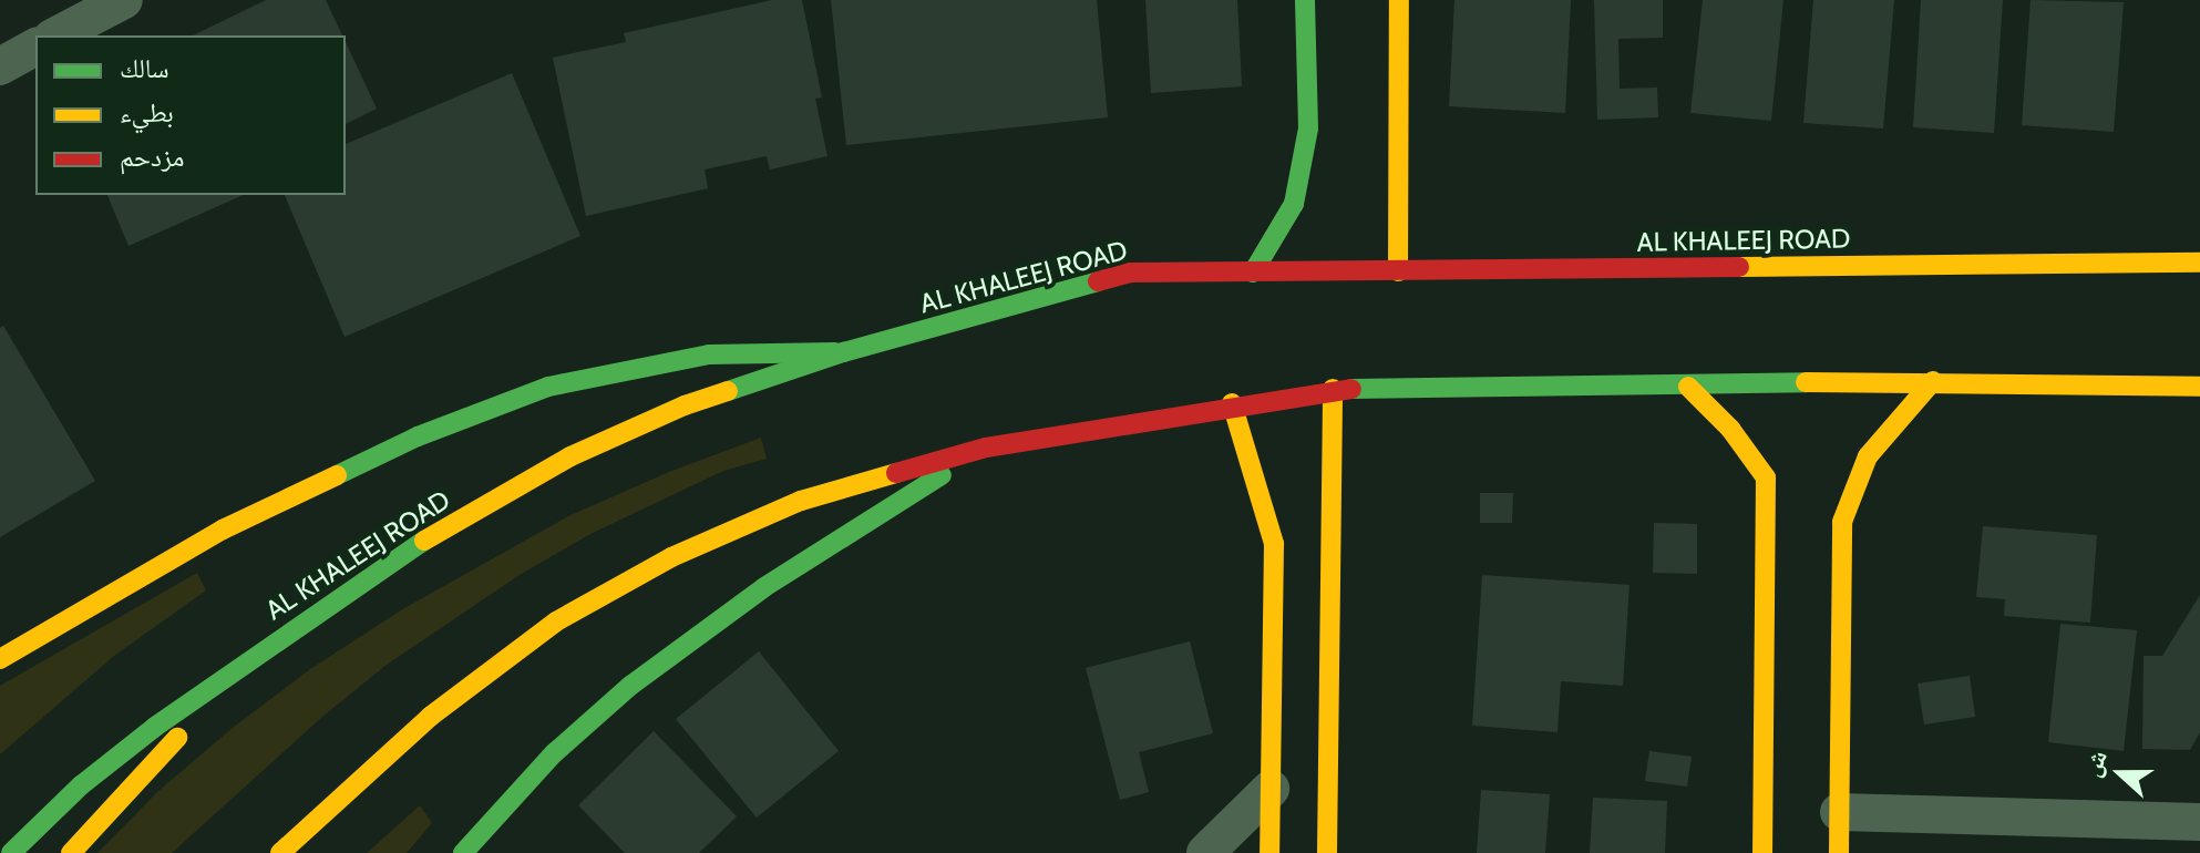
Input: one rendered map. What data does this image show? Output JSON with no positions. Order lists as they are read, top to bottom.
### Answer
{
  "streets": {
    "main road": ["AL KHALEEJ ROAD"]
  },
  "legend": ["سالك", "بطيء", "مزدحم"],
  "north": "left"
}
